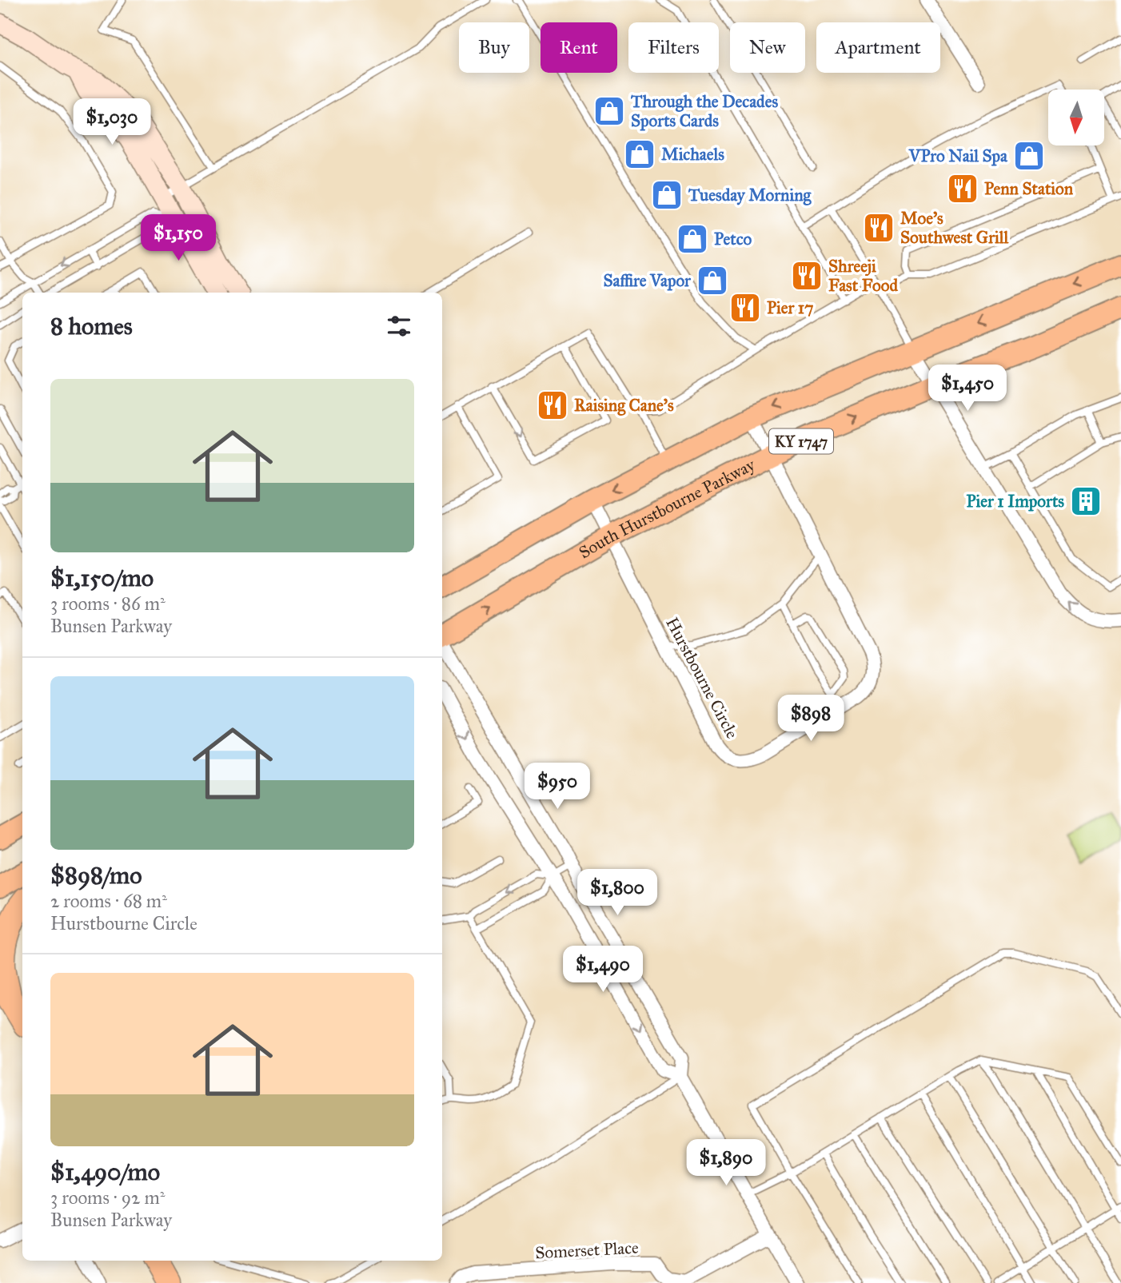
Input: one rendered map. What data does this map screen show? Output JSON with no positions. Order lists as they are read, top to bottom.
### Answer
{
  "streets": {
    "main road": ["KY 1747", "South Hurstbourne Parkway"],
    "street": ["Hurstbourne Circle", "Somerset Place"]
  },
  "crossings": [
    ["KY 1747", "Hurstbourne Circle"],
    ["South Hurstbourne Parkway", "Hurstbourne Circle"]
  ],
  "places": {
    "shop": [
      "Through the Decades Sports Cards",
      "Michaels",
      "VPro Nail Spa",
      "Tuesday Morning",
      "Petco",
      "Saffire Vapor"
    ],
    "restaurant": [
      "Penn Station",
      "Moe's Southwest Grill",
      "Shreeji Fast Food",
      "Pier 17",
      "Raising Cane's"
    ],
    "building": ["Pier 1 Imports"]
  },
  "north": "bottom",
  "page": {
    "chip": [
      "Buy",
      "Rent",
      "Filters",
      "New",
      "Apartment"
    ],
    "price": [
      "$1,030",
      "$1,150",
      "$1,450",
      "$898",
      "$950",
      "$1,800",
      "$1,490",
      "$1,890"
    ],
    "heading": "8 homes",
    "list": [
      {
        "name": "$1,150/mo",
        "note": "3 rooms · 86 m² · Bunsen Parkway"
      },
      {
        "name": "$898/mo",
        "note": "2 rooms · 68 m² · Hurstbourne Circle"
      },
      {
        "name": "$1,490/mo",
        "note": "3 rooms · 92 m² · Bunsen Parkway"
      }
    ]
  }
}
